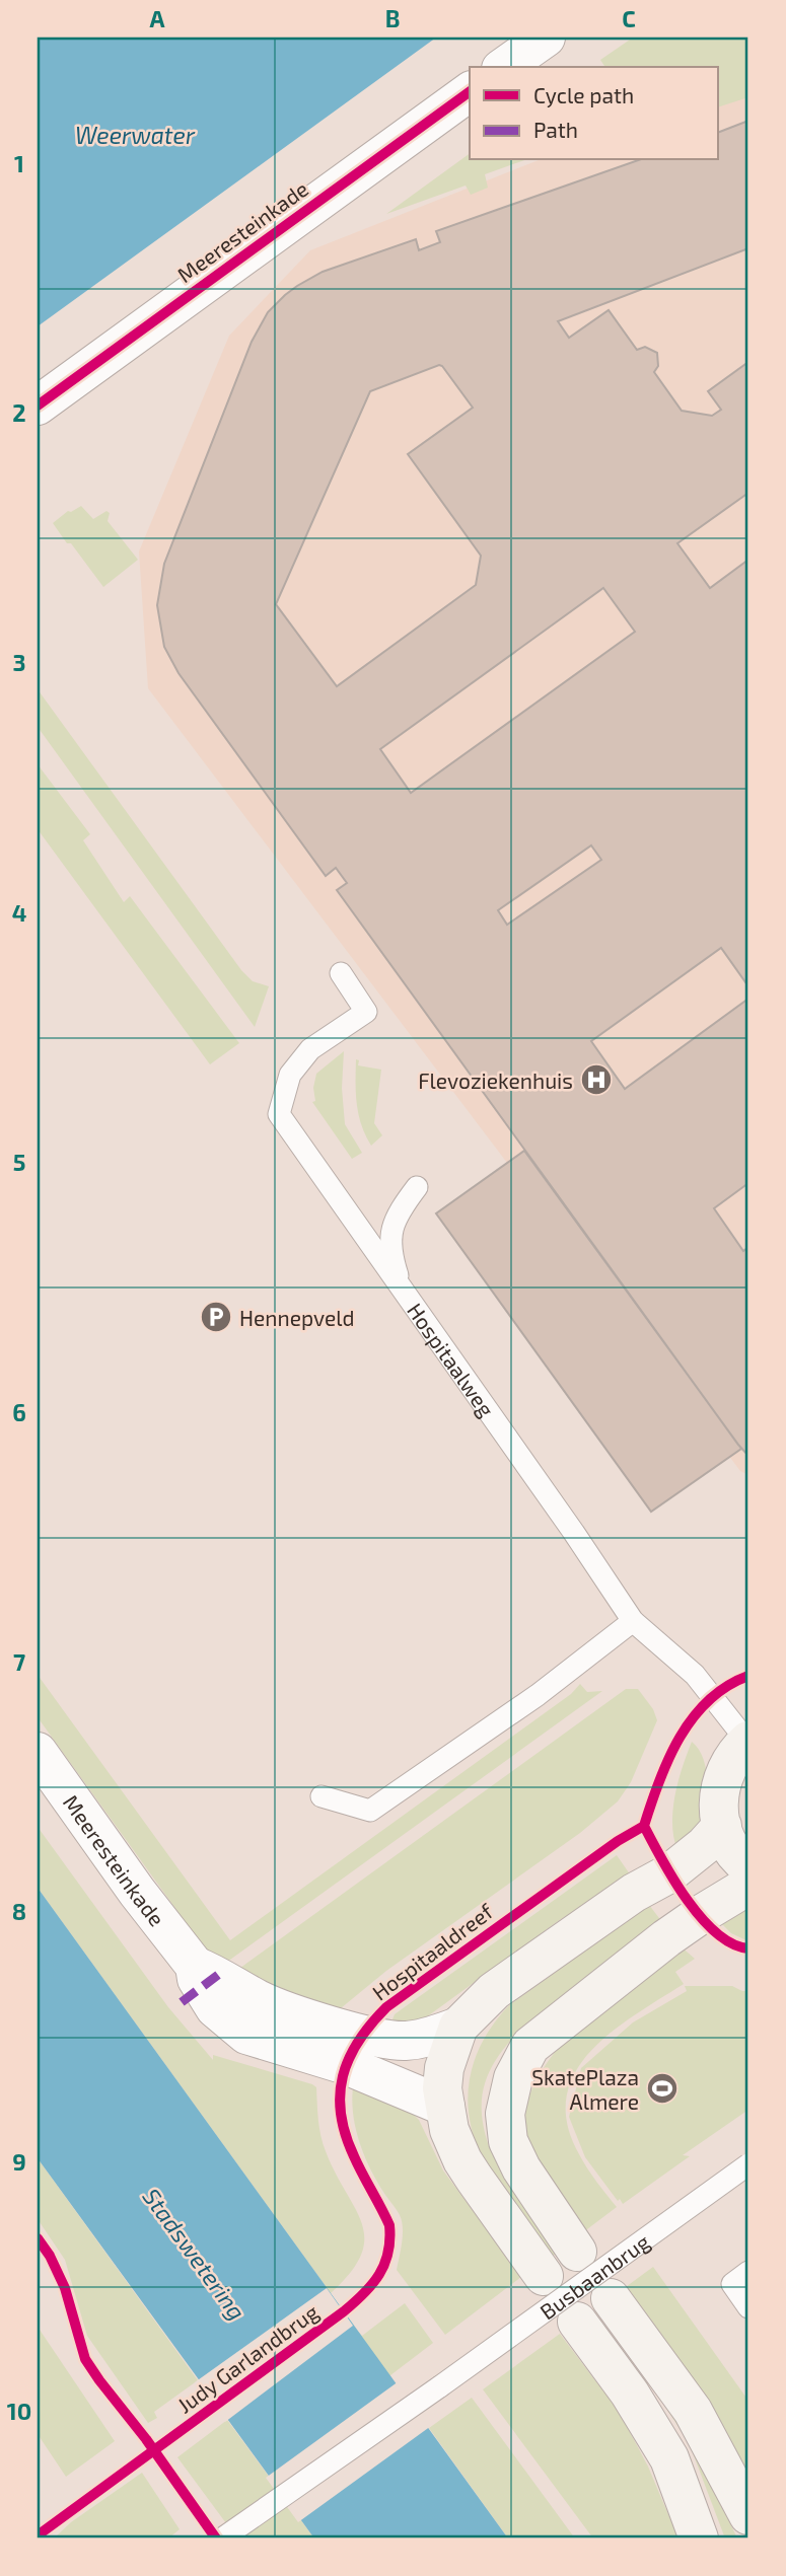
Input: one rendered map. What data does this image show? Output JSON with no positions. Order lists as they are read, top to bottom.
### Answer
{
  "streets": {
    "street": ["Meeresteinkade"],
    "lane": ["Hospitaalweg", "Busbaanbrug"],
    "cycle path": ["Hospitaaldreef"]
  },
  "water": ["Weerwater", "Stadswetering"],
  "places": {
    "hospital": ["Flevoziekenhuis"],
    "parking": ["Hennepveld"],
    "sports": ["SkatePlaza Almere"]
  },
  "legend": ["Cycle path", "Path"],
  "grid": {
    "columns": ["A", "B", "C"],
    "rows": [
      "1",
      "2",
      "3",
      "4",
      "5",
      "6",
      "7",
      "8",
      "9",
      "10"
    ]
  }
}
